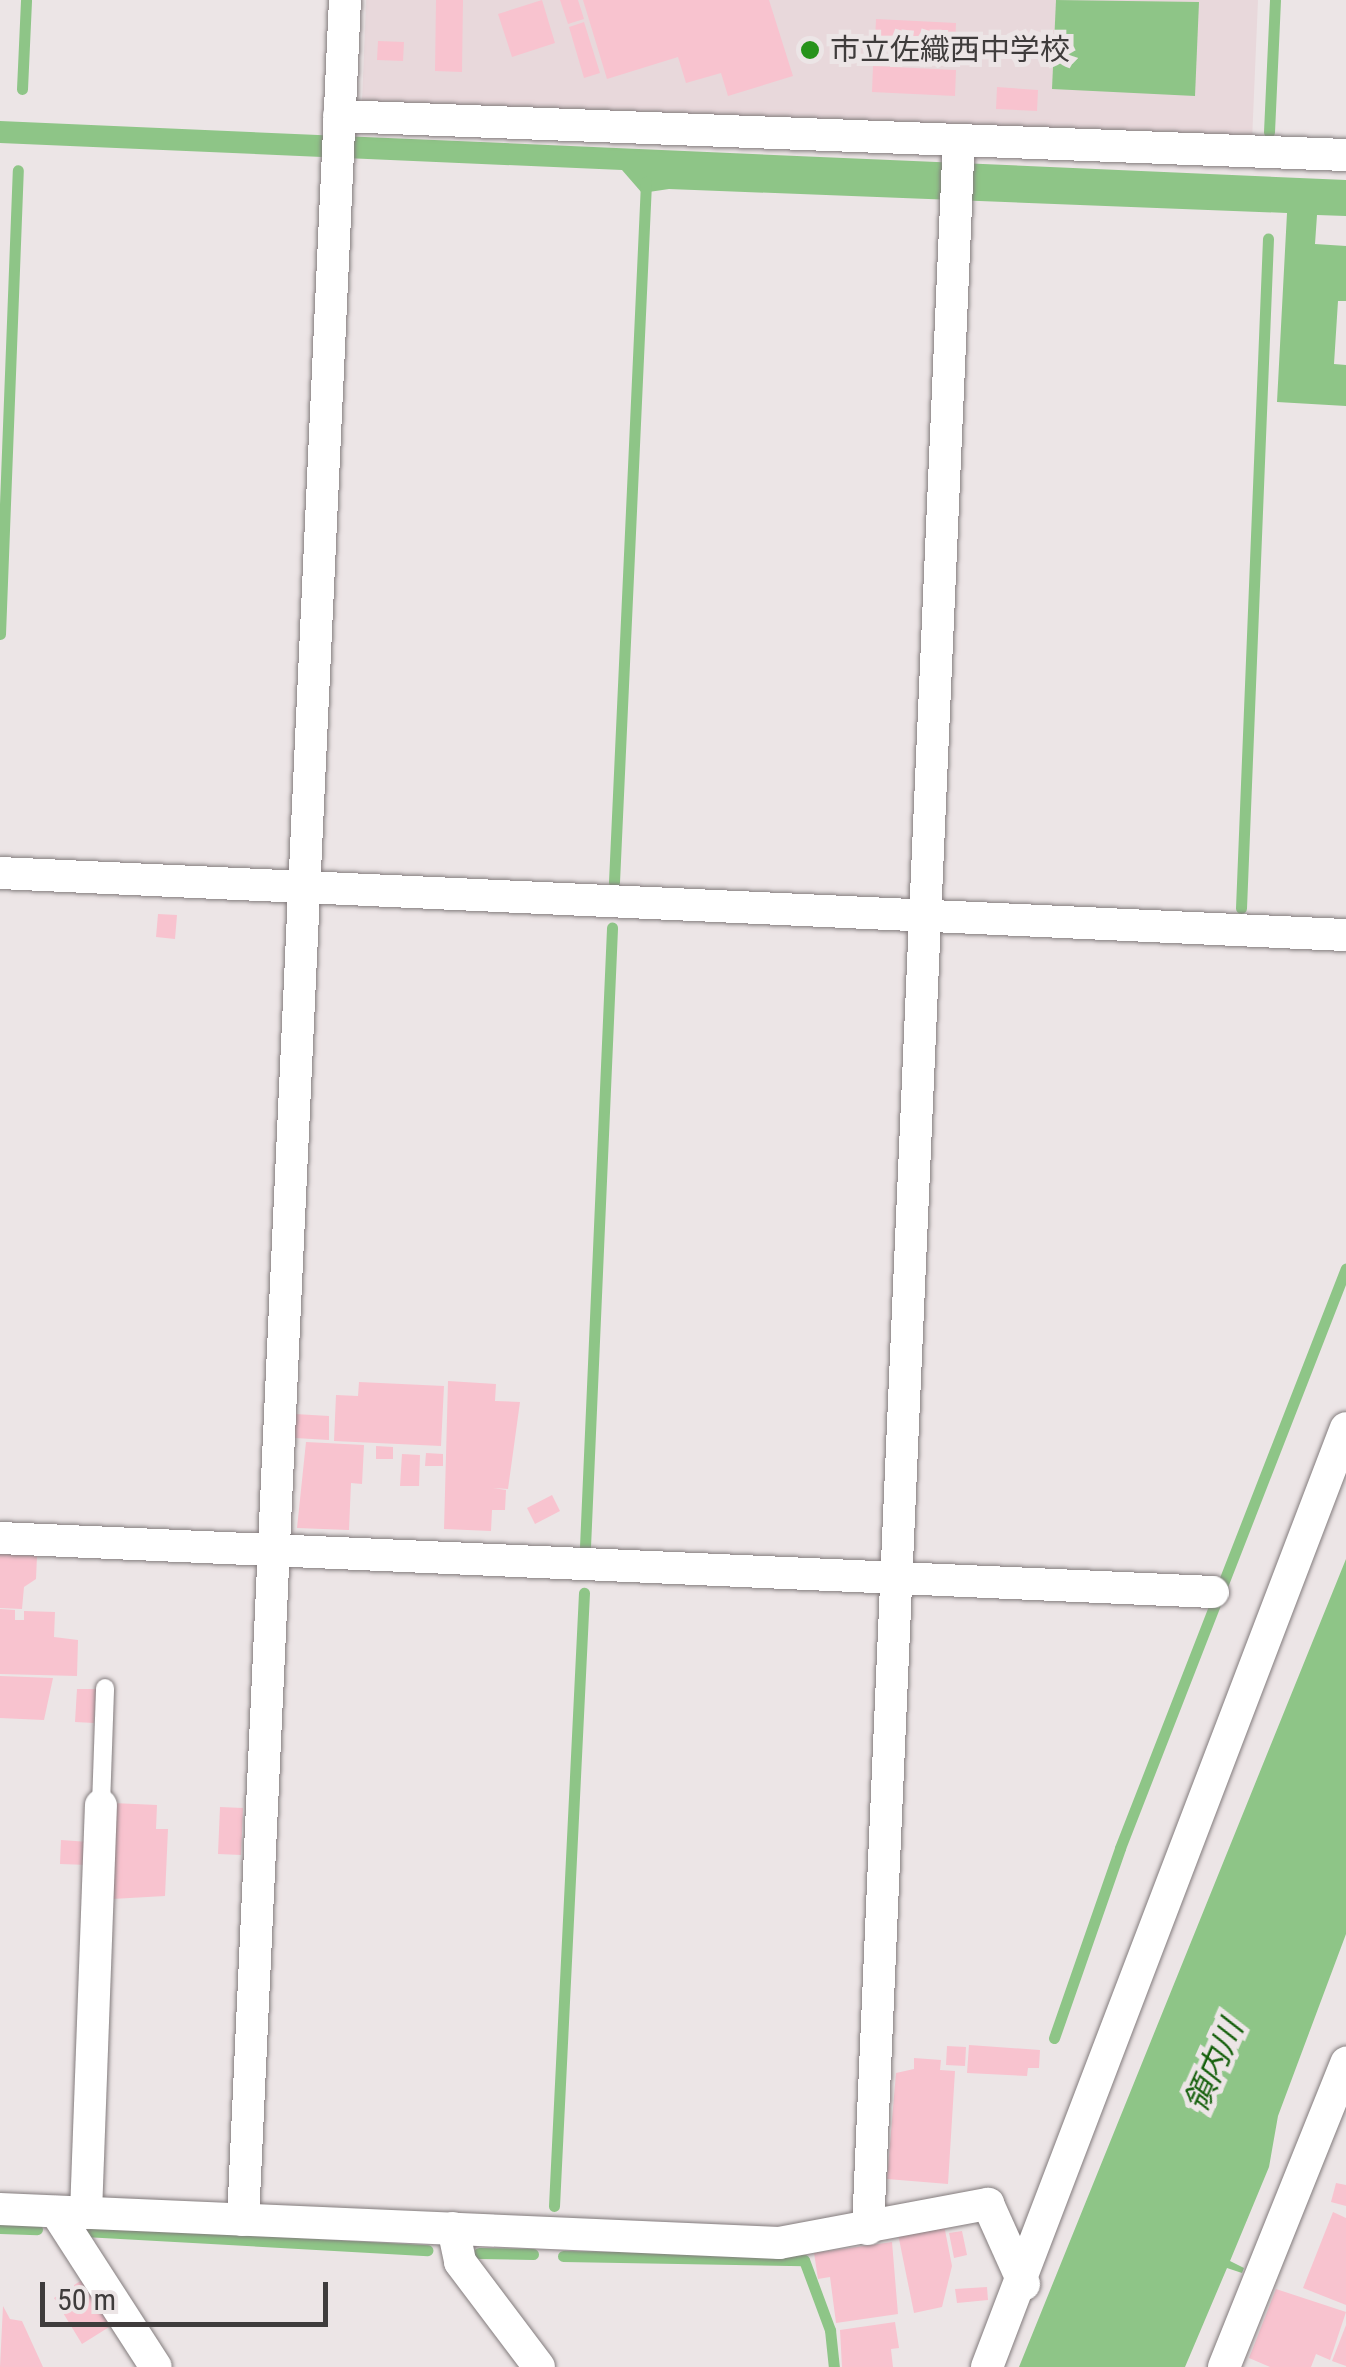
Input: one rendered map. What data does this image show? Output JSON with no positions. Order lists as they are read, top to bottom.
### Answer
{
  "water": ["領内川"],
  "places": ["市立佐織西中学校"],
  "scale_bar": "50 m"
}
